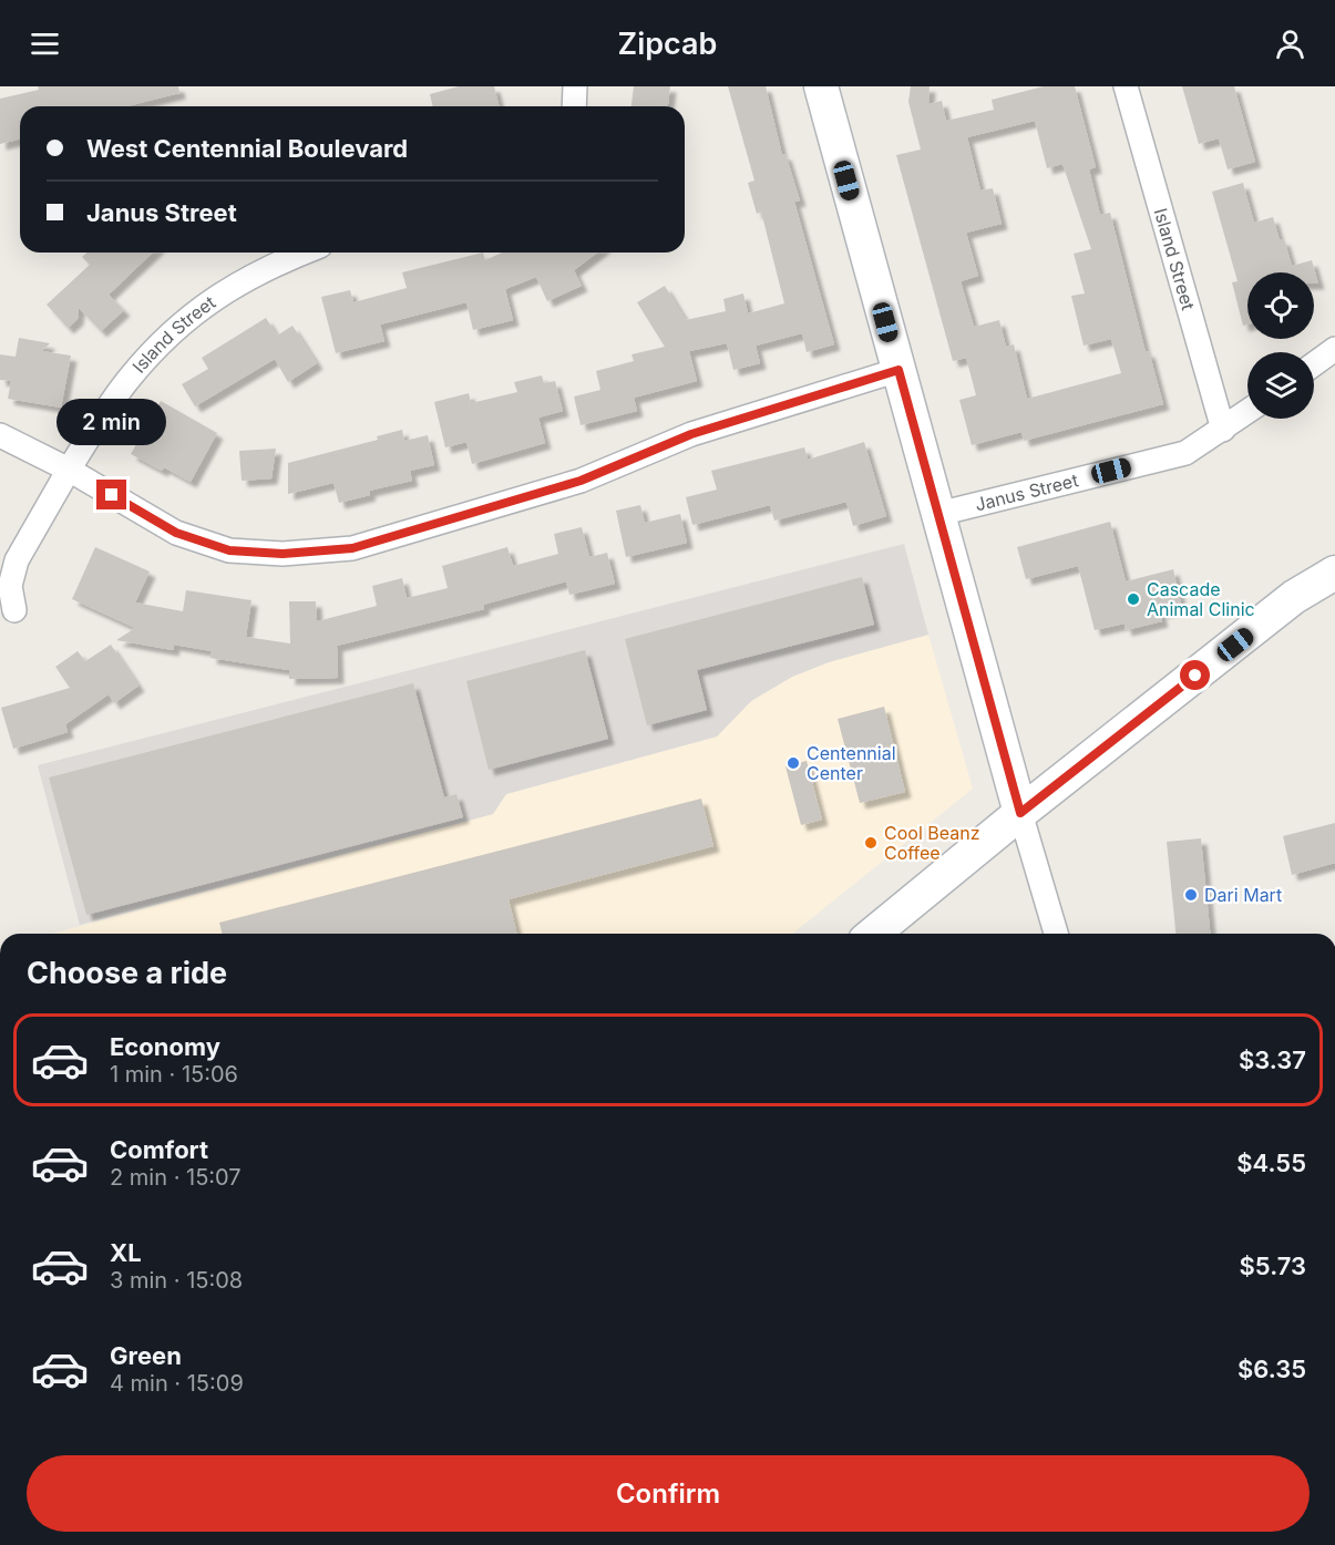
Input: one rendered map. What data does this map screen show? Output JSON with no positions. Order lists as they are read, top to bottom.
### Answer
{
  "streets": {
    "street": ["Island Street", "Janus Street"]
  },
  "crossings": [
    ["Island Street", "Janus Street"]
  ],
  "places": [
    "Cascade Animal Clinic",
    "Centennial Center",
    "Cool Beanz Coffee",
    "Dari Mart"
  ],
  "page": {
    "header": "Zipcab",
    "banner": ["West Centennial Boulevard", "Janus Street"],
    "bubble": "2 min",
    "heading": "Choose a ride",
    "list": [
      {
        "name": "Economy",
        "note": "1 min · 15:06",
        "value": "$3.37"
      },
      {
        "name": "Comfort",
        "note": "2 min · 15:07",
        "value": "$4.55"
      },
      {
        "name": "XL",
        "note": "3 min · 15:08",
        "value": "$5.73"
      },
      {
        "name": "Green",
        "note": "4 min · 15:09",
        "value": "$6.35"
      }
    ],
    "buttons": "Confirm"
  }
}
